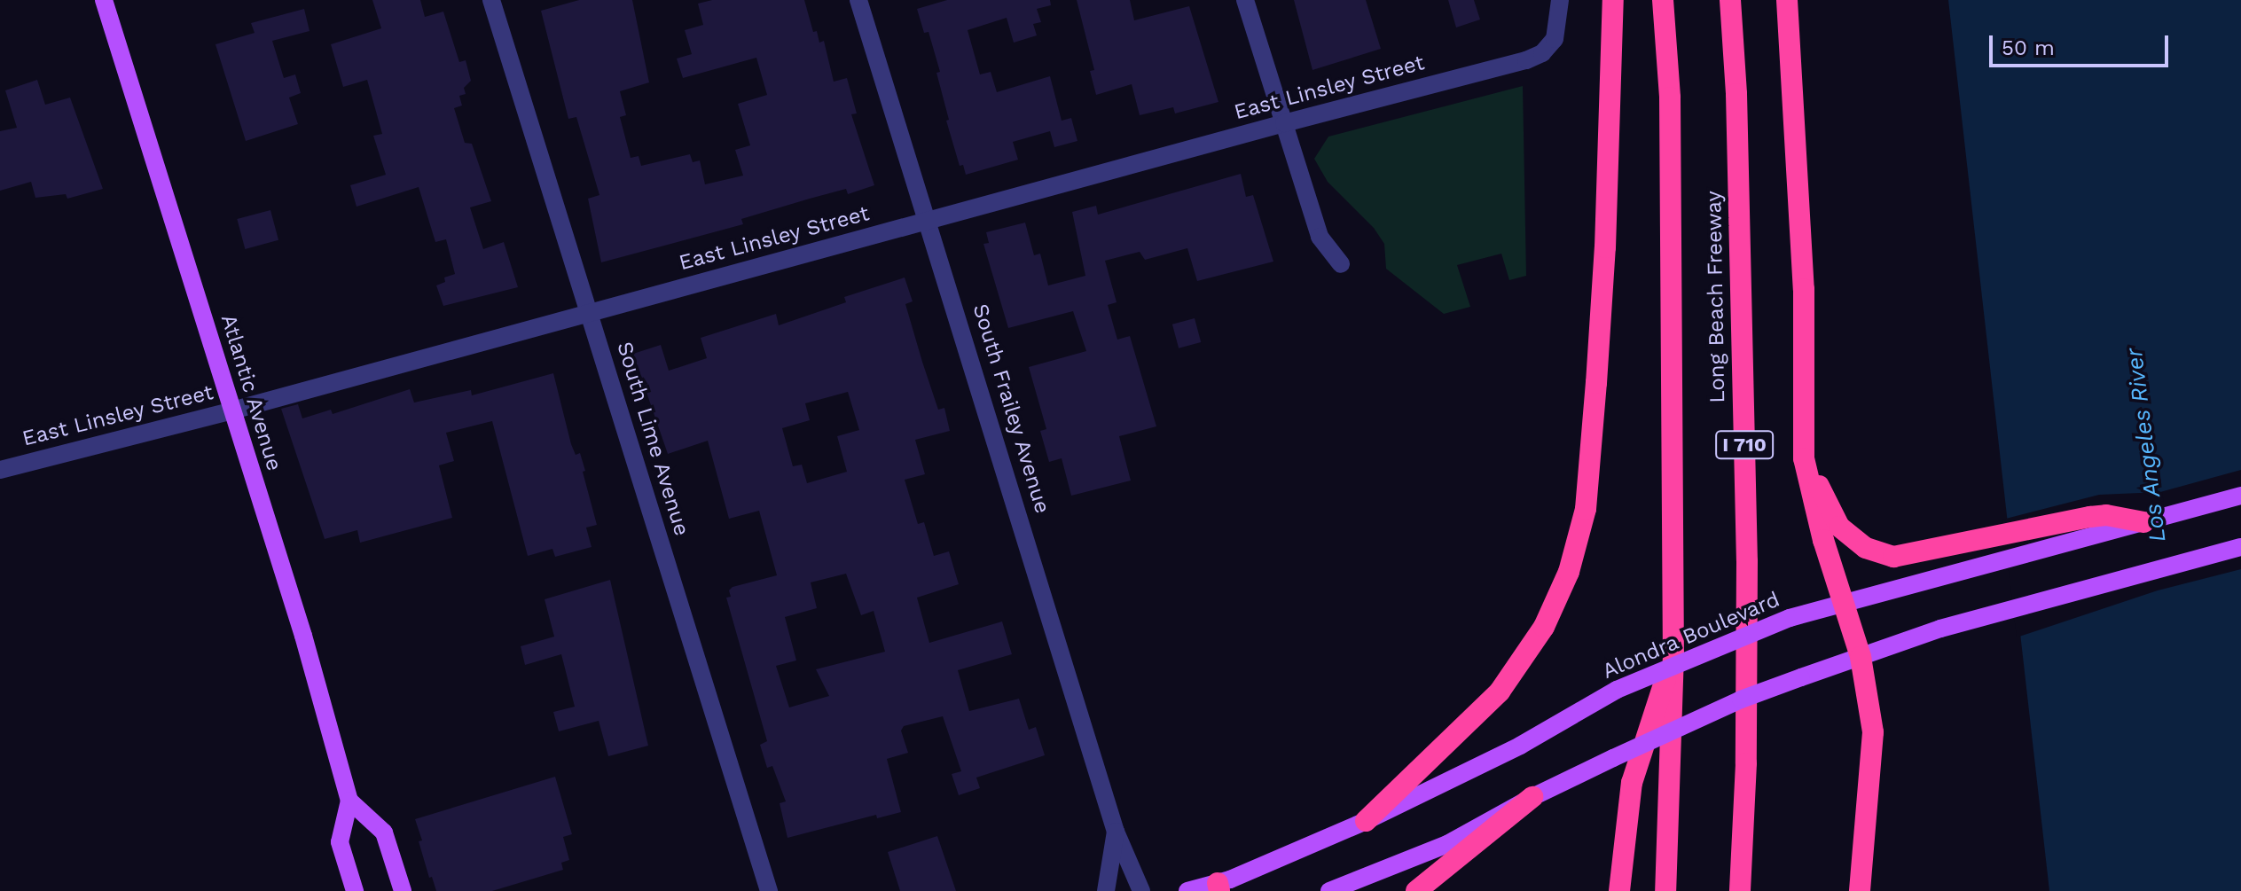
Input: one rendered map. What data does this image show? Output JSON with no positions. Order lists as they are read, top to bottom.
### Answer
{
  "streets": {
    "highway": ["Long Beach Freeway", "I 710"],
    "main road": ["Atlantic Avenue", "Alondra Boulevard"],
    "street": ["East Linsley Street", "South Frailey Avenue", "South Lime Avenue"]
  },
  "crossings": [
    ["East Linsley Street", "Atlantic Avenue"],
    ["East Linsley Street", "South Frailey Avenue"],
    ["East Linsley Street", "South Lime Avenue"]
  ],
  "water": ["Los Angeles River"],
  "scale_bar": "50 m"
}
